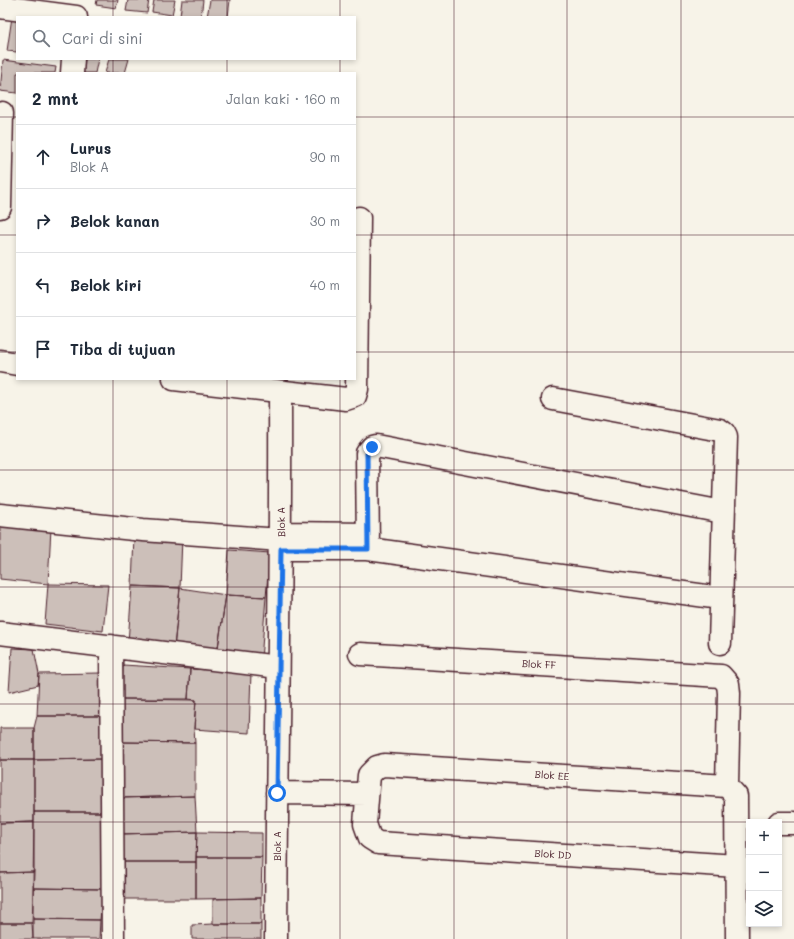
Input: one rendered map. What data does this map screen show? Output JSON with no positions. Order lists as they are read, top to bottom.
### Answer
{
  "streets": {
    "street": [
      "Blok A",
      "Blok FF",
      "Blok EE",
      "Blok DD"
    ]
  },
  "crossings": [
    ["Blok FF", "Blok EE"],
    ["Blok EE", "Blok DD"]
  ],
  "page": {
    "search": "Cari di sini",
    "heading": ["2 mnt", "Jalan kaki · 160 m"],
    "list": [
      ["Lurus", "Blok A", "90 m"],
      ["Belok kanan", "30 m"],
      ["Belok kiri", "40 m"],
      "Tiba di tujuan"
    ],
    "map_buttons": ["+", "−"]
  }
}
